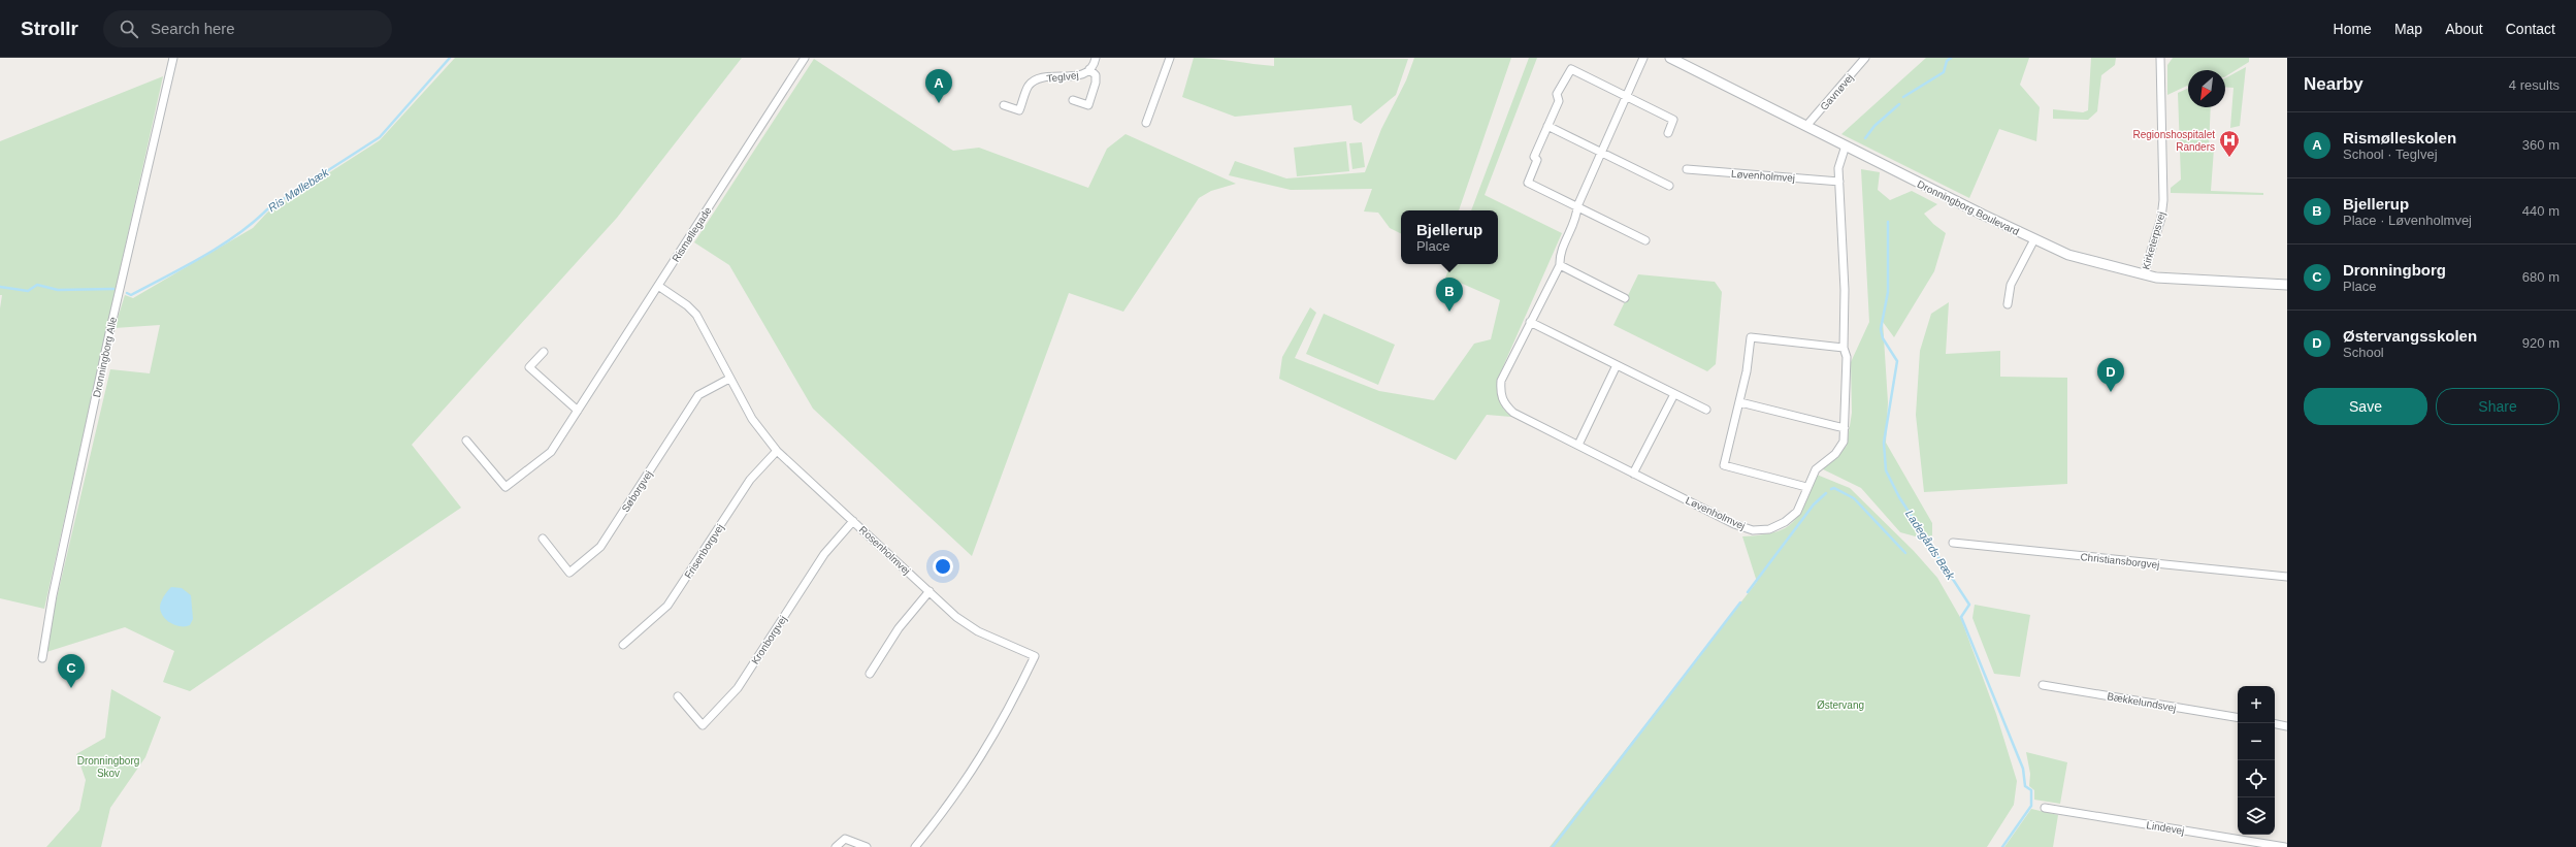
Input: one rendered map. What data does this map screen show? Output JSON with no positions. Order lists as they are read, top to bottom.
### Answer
{
  "streets": {
    "street": [
      "Teglvej",
      "Gavnøvej",
      "Løvenholmvej",
      "Dronningborg Boulevard",
      "Rismøllegade",
      "Kirketerpsvej",
      "Dronningborg Alle",
      "Søborgvej",
      "Rosenholmvej",
      "Frisenborgvej",
      "Christiansborgvej",
      "Kronborgvej",
      "Bækkelundsvej",
      "Lindevej"
    ]
  },
  "crossings": [
    ["Gavnøvej", "Dronningborg Boulevard"],
    ["Løvenholmvej", "Dronningborg Boulevard"],
    ["Dronningborg Boulevard", "Kirketerpsvej"],
    ["Rismøllegade", "Rosenholmvej"],
    ["Søborgvej", "Rosenholmvej"],
    ["Rosenholmvej", "Frisenborgvej"],
    ["Rosenholmvej", "Kronborgvej"]
  ],
  "water": ["Ris Møllebæk", "Ladegårds Bæk"],
  "parks": ["Østervang", "Dronningborg Skov"],
  "places": {
    "hospital": ["Regionshospitalet Randers"]
  },
  "north": "bottom left",
  "page": {
    "header": "Strollr",
    "search": "Search here",
    "nav": [
      "Home",
      "Map",
      "About",
      "Contact"
    ],
    "heading": ["Nearby", "4 results"],
    "pins": [
      "A",
      "B",
      "D",
      "C"
    ],
    "list": [
      {
        "mark": "A",
        "name": "Rismølleskolen",
        "note": "School · Teglvej",
        "value": "360 m"
      },
      {
        "mark": "B",
        "name": "Bjellerup",
        "note": "Place · Løvenholmvej",
        "value": "440 m"
      },
      {
        "mark": "C",
        "name": "Dronningborg",
        "note": "Place",
        "value": "680 m"
      },
      {
        "mark": "D",
        "name": "Østervangsskolen",
        "note": "School",
        "value": "920 m"
      }
    ],
    "popup": ["Bjellerup", "Place"],
    "buttons": ["Save", "Share"],
    "map_buttons": ["+", "−"]
  }
}
